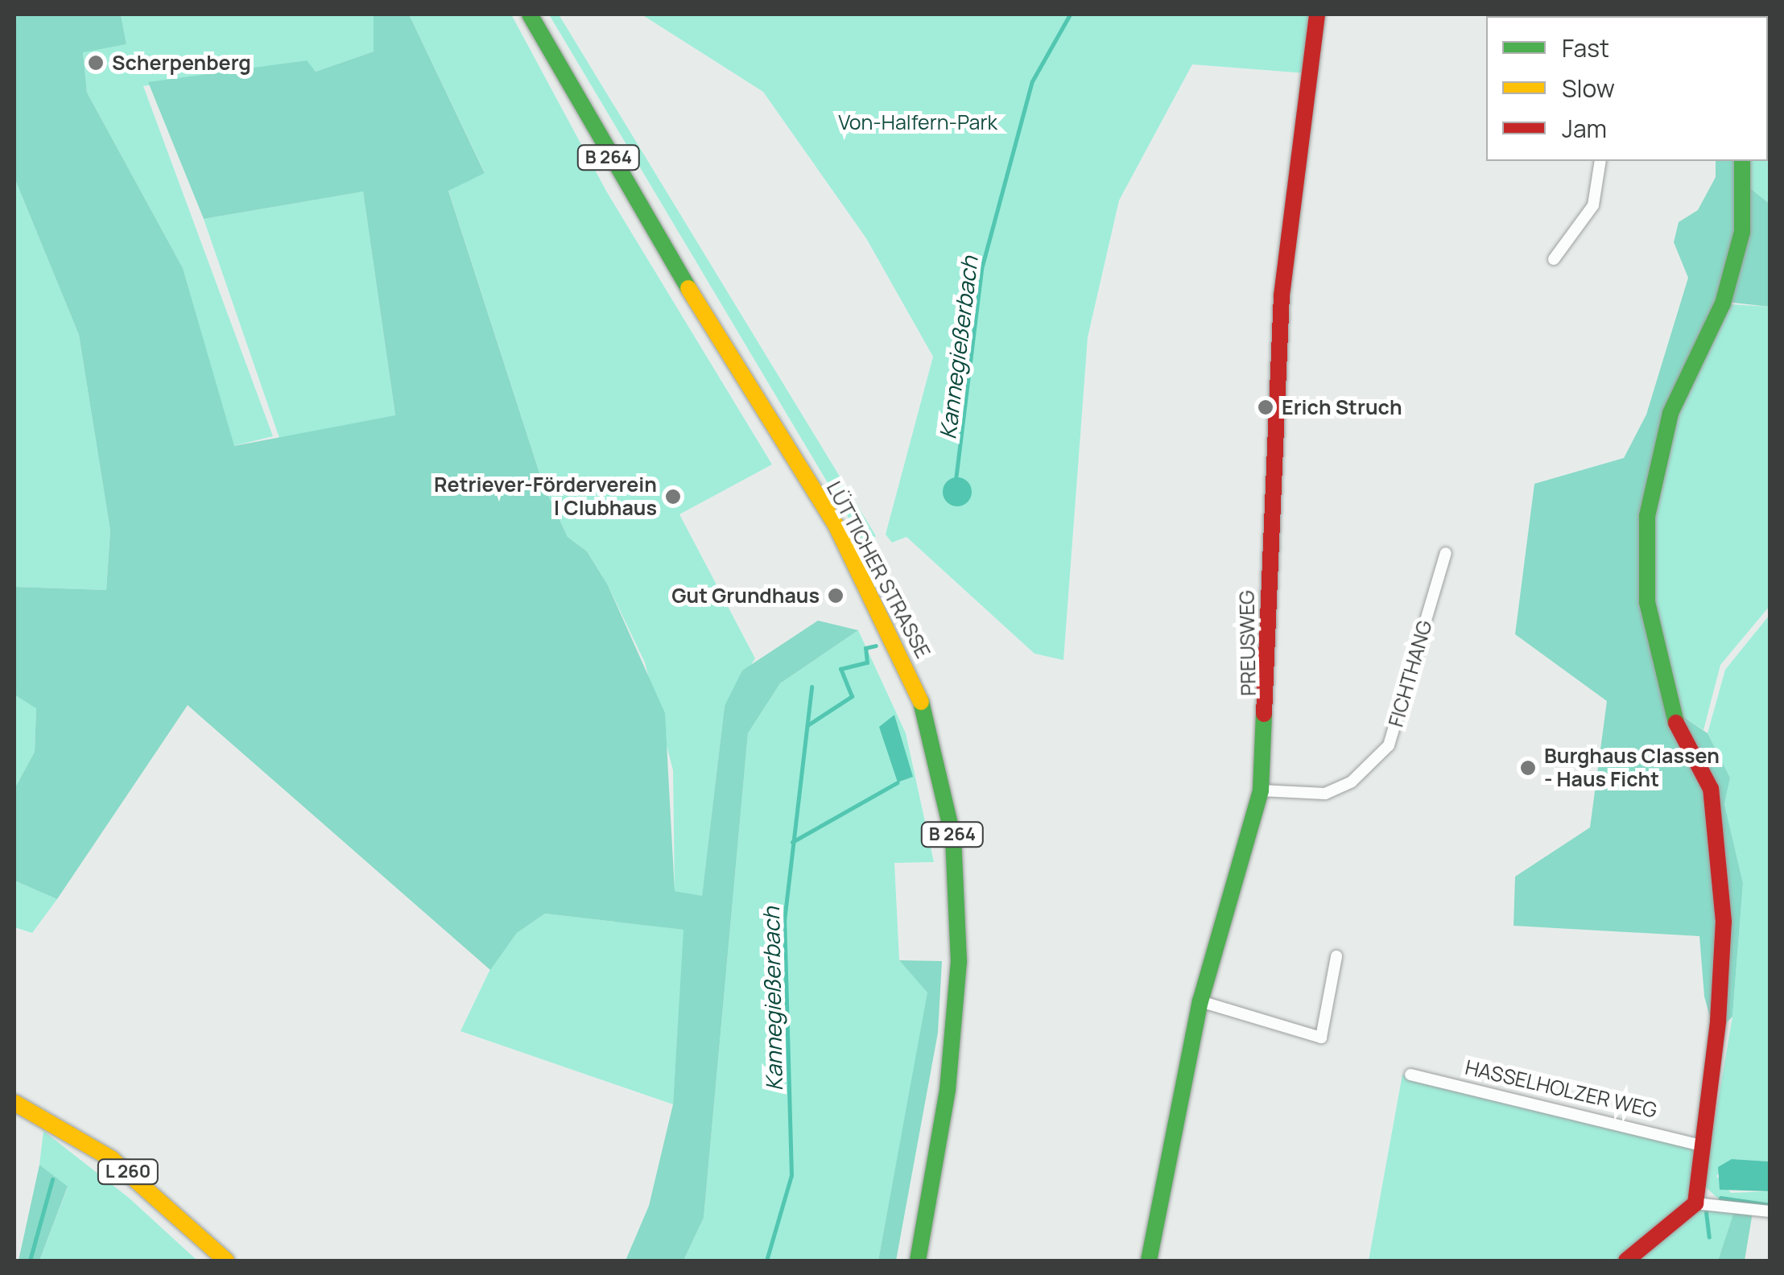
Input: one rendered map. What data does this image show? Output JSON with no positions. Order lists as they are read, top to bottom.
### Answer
{
  "streets": {
    "street": [
      "B 264",
      "LÜTTICHER STRASSE",
      "PREUSWEG",
      "FICHTHANG",
      "HASSELHOLZER WEG",
      "L 260"
    ]
  },
  "crossings": [
    ["PREUSWEG", "FICHTHANG"]
  ],
  "water": ["Kannegießerbach"],
  "parks": ["Von-Halfern-Park"],
  "places": [
    "Scherpenberg",
    "Erich Struch",
    "Retriever-Förderverein | Clubhaus",
    "Gut Grundhaus",
    "Burghaus Classen - Haus Ficht"
  ],
  "legend": ["Fast", "Slow", "Jam"]
}
